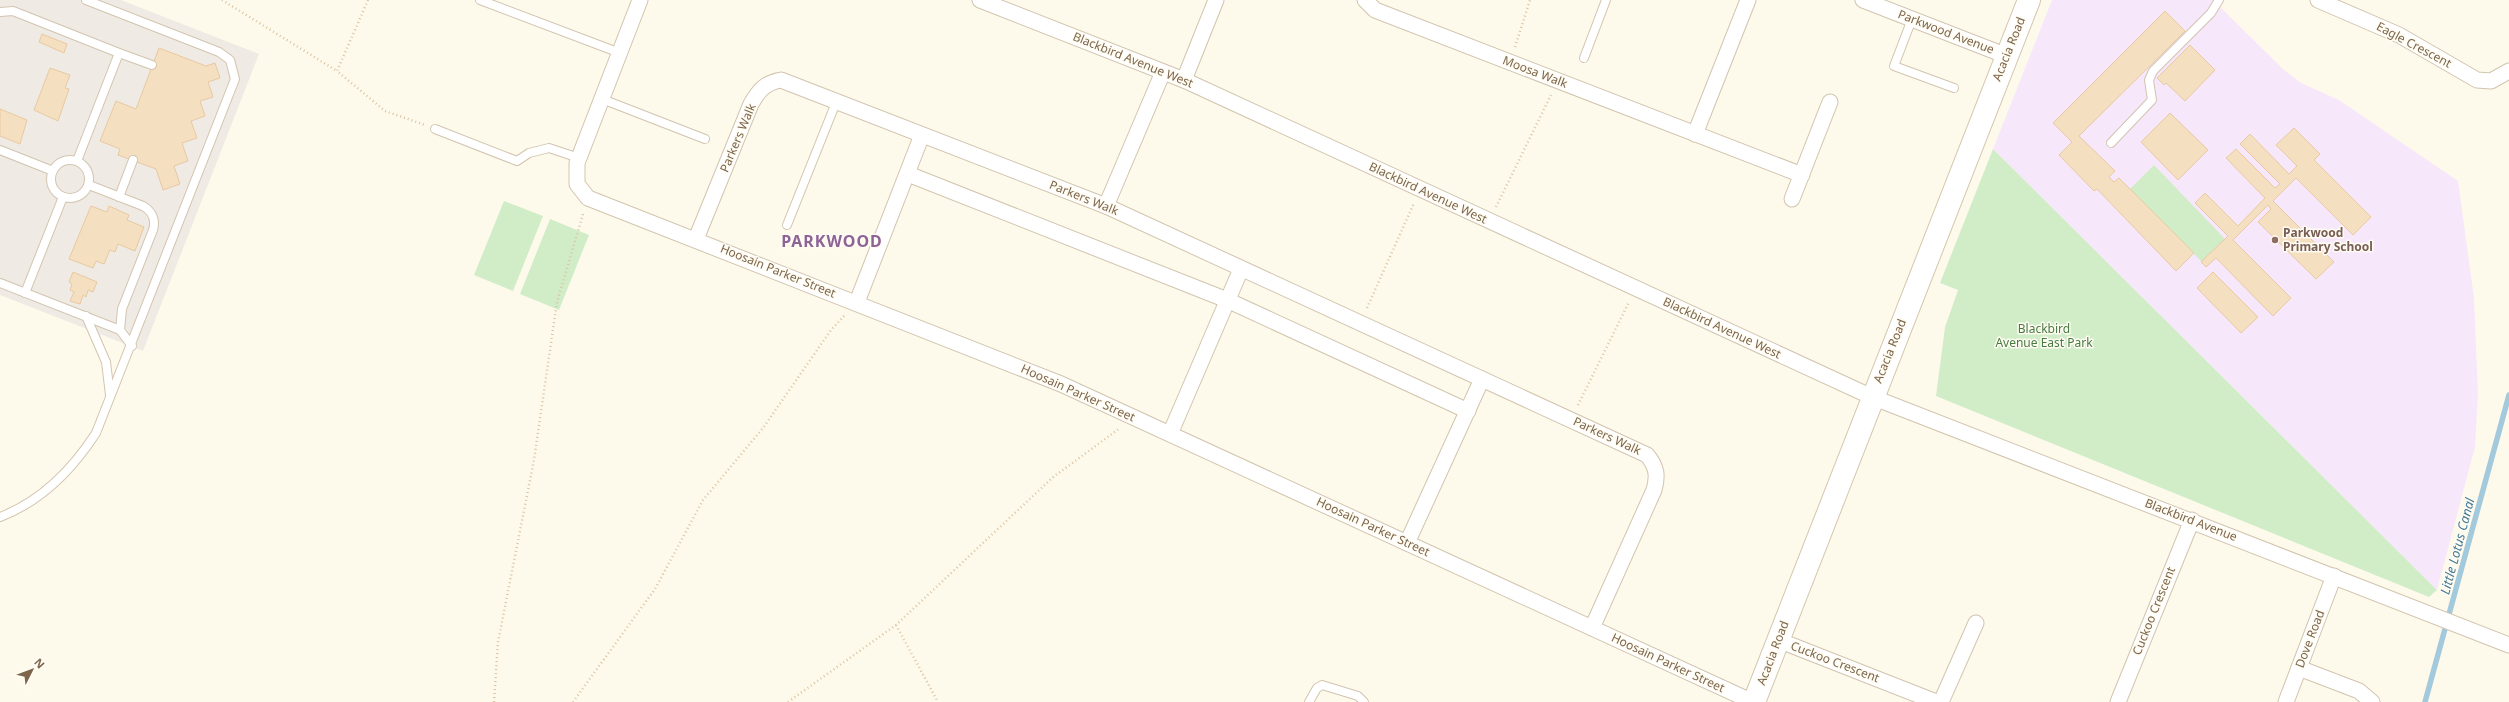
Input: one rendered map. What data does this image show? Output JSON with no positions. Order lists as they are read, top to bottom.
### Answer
{
  "streets": {
    "street": [
      "Parkwood Avenue",
      "Eagle Crescent",
      "Acacia Road",
      "Blackbird Avenue West",
      "Moosa Walk",
      "Parkers Walk",
      "Hoosain Parker Street",
      "Blackbird Avenue",
      "Cuckoo Crescent",
      "Dove Road"
    ]
  },
  "crossings": [
    ["Parkwood Avenue", "Acacia Road"],
    ["Acacia Road", "Blackbird Avenue West"],
    ["Acacia Road", "Hoosain Parker Street"],
    ["Acacia Road", "Blackbird Avenue"],
    ["Acacia Road", "Cuckoo Crescent"],
    ["Blackbird Avenue West", "Blackbird Avenue"],
    ["Parkers Walk", "Hoosain Parker Street"],
    ["Blackbird Avenue", "Cuckoo Crescent"],
    ["Blackbird Avenue", "Dove Road"]
  ],
  "districts": ["PARKWOOD"],
  "water": ["Little Lotus Canal"],
  "parks": ["Blackbird Avenue East Park"],
  "places": ["Parkwood Primary School"],
  "north": "top right"
}
